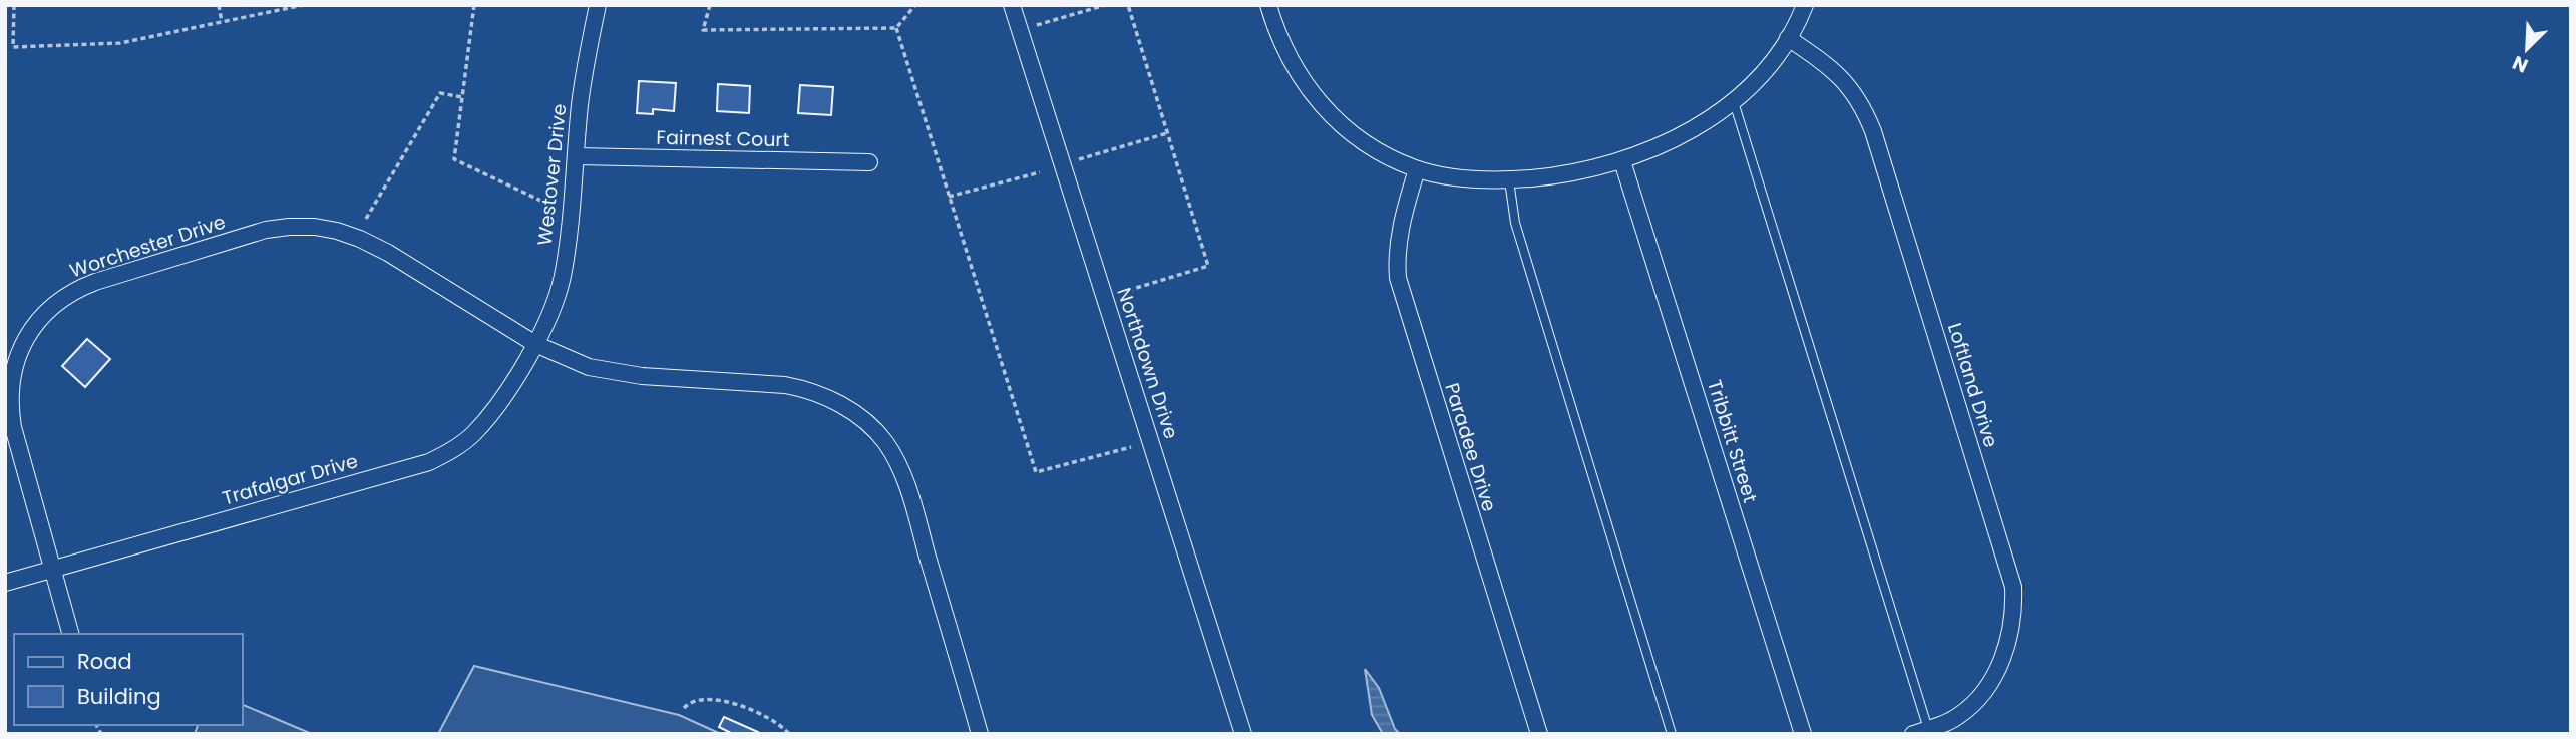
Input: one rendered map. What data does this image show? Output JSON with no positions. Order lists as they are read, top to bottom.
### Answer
{
  "streets": {
    "street": [
      "Fairnest Court",
      "Westover Drive",
      "Worchester Drive",
      "Northdown Drive",
      "Loftland Drive",
      "Tribbitt Street",
      "Paradee Drive",
      "Trafalgar Drive"
    ]
  },
  "crossings": [
    ["Fairnest Court", "Westover Drive"],
    ["Westover Drive", "Worchester Drive"],
    ["Westover Drive", "Trafalgar Drive"],
    ["Worchester Drive", "Trafalgar Drive"]
  ],
  "legend": ["Road", "Building"],
  "north": "bottom left"
}
